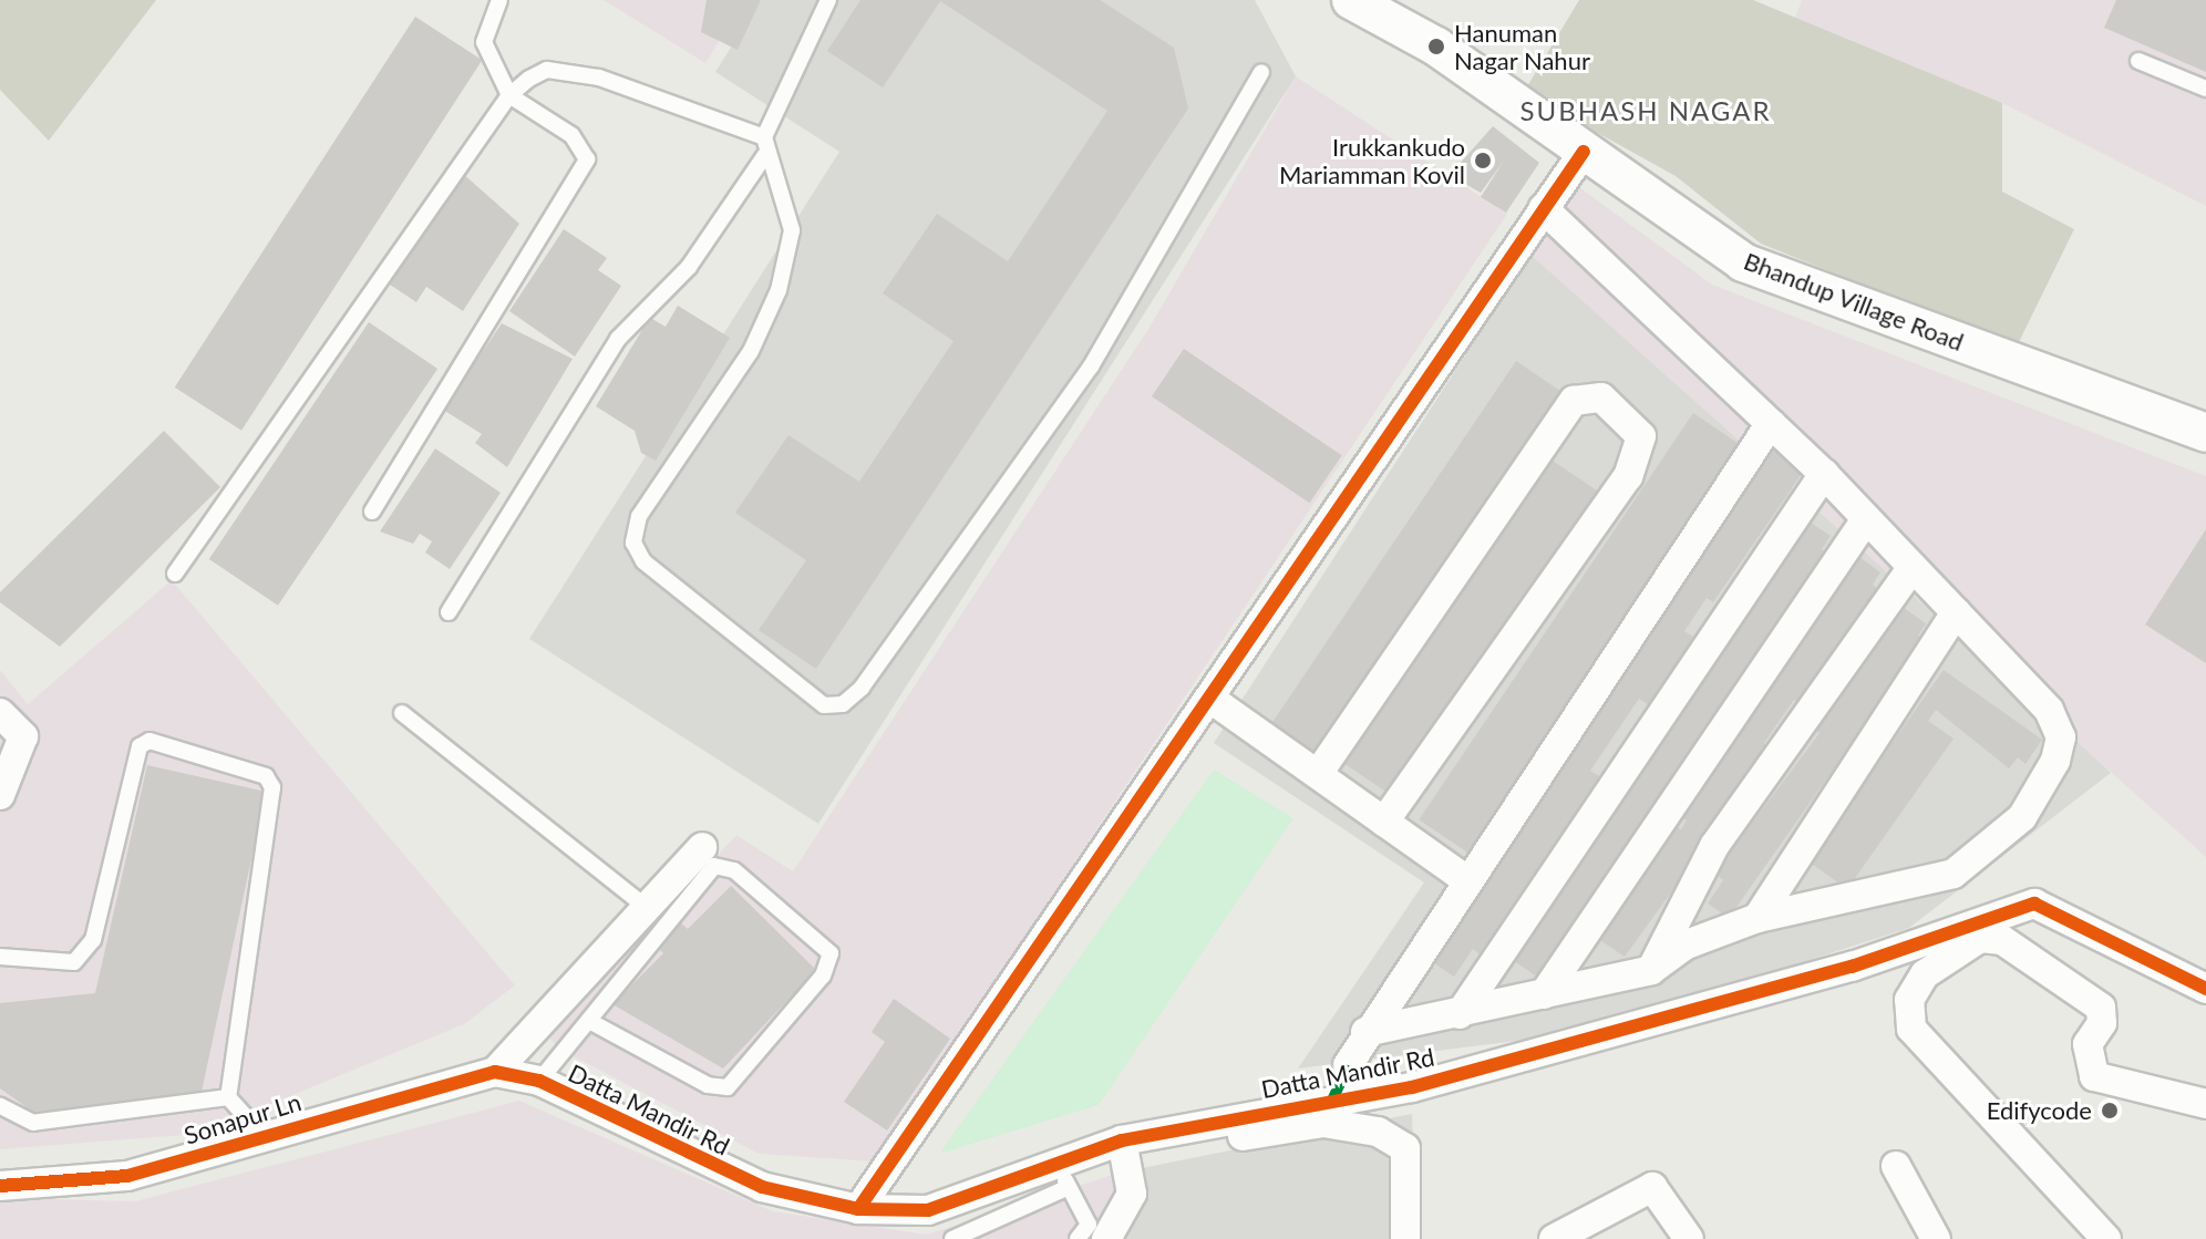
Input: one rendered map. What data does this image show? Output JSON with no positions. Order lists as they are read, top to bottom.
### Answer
{
  "streets": {
    "street": ["Bhandup Village Road", "Datta Mandir Rd", "Sonapur Ln"]
  },
  "crossings": [
    ["Datta Mandir Rd", "Sonapur Ln"]
  ],
  "districts": ["SUBHASH NAGAR"],
  "places": ["Hanuman Nagar Nahur", "Irukkankudo Mariamman Kovil", "Edifycode"]
}
